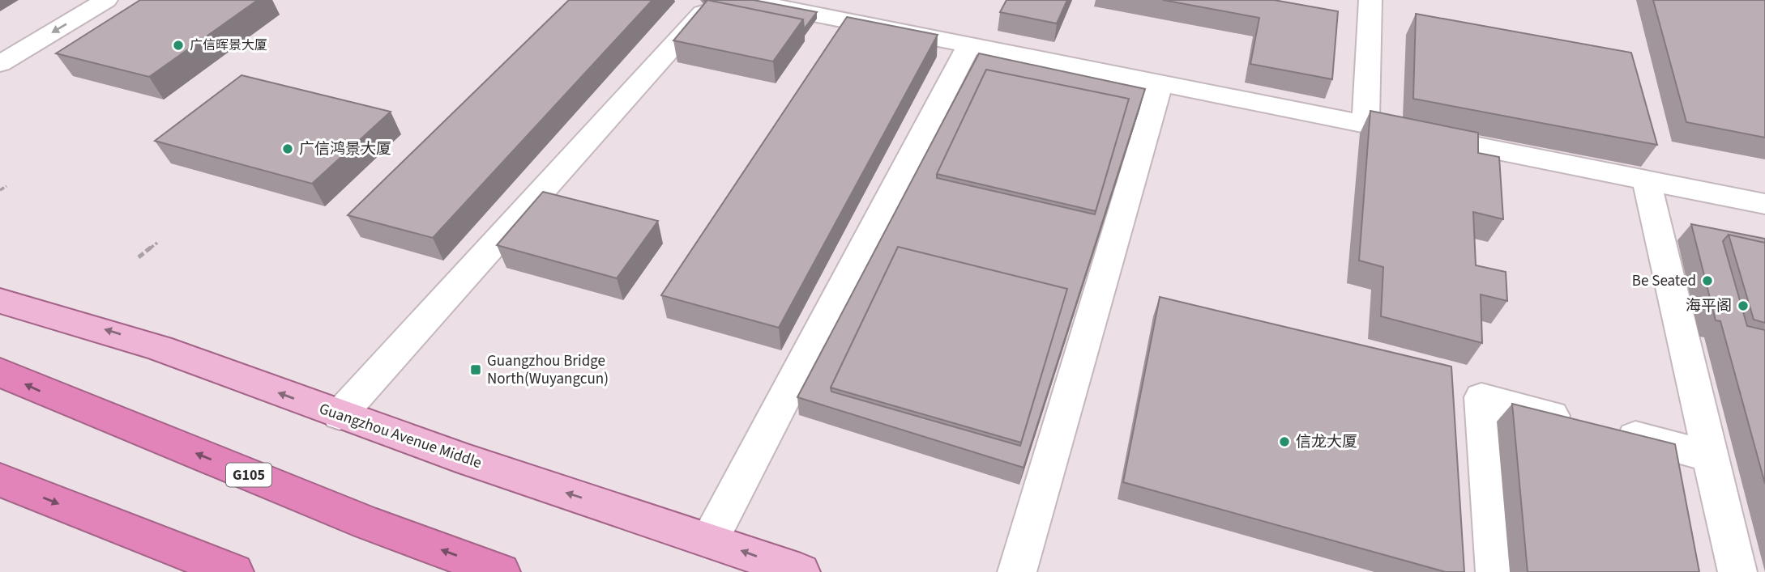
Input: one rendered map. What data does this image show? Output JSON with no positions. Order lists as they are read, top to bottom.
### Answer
{
  "streets": {
    "highway": ["G105"],
    "main road": ["Guangzhou Avenue Middle"]
  },
  "one_way": ["Guangzhou Avenue Middle"],
  "places": {
    "other": [
      "广信晖景大厦",
      "广信鸿景大厦",
      "Be Seated",
      "海平阁",
      "信龙大厦"
    ],
    "transit": ["Guangzhou Bridge North(Wuyangcun)"]
  }
}
